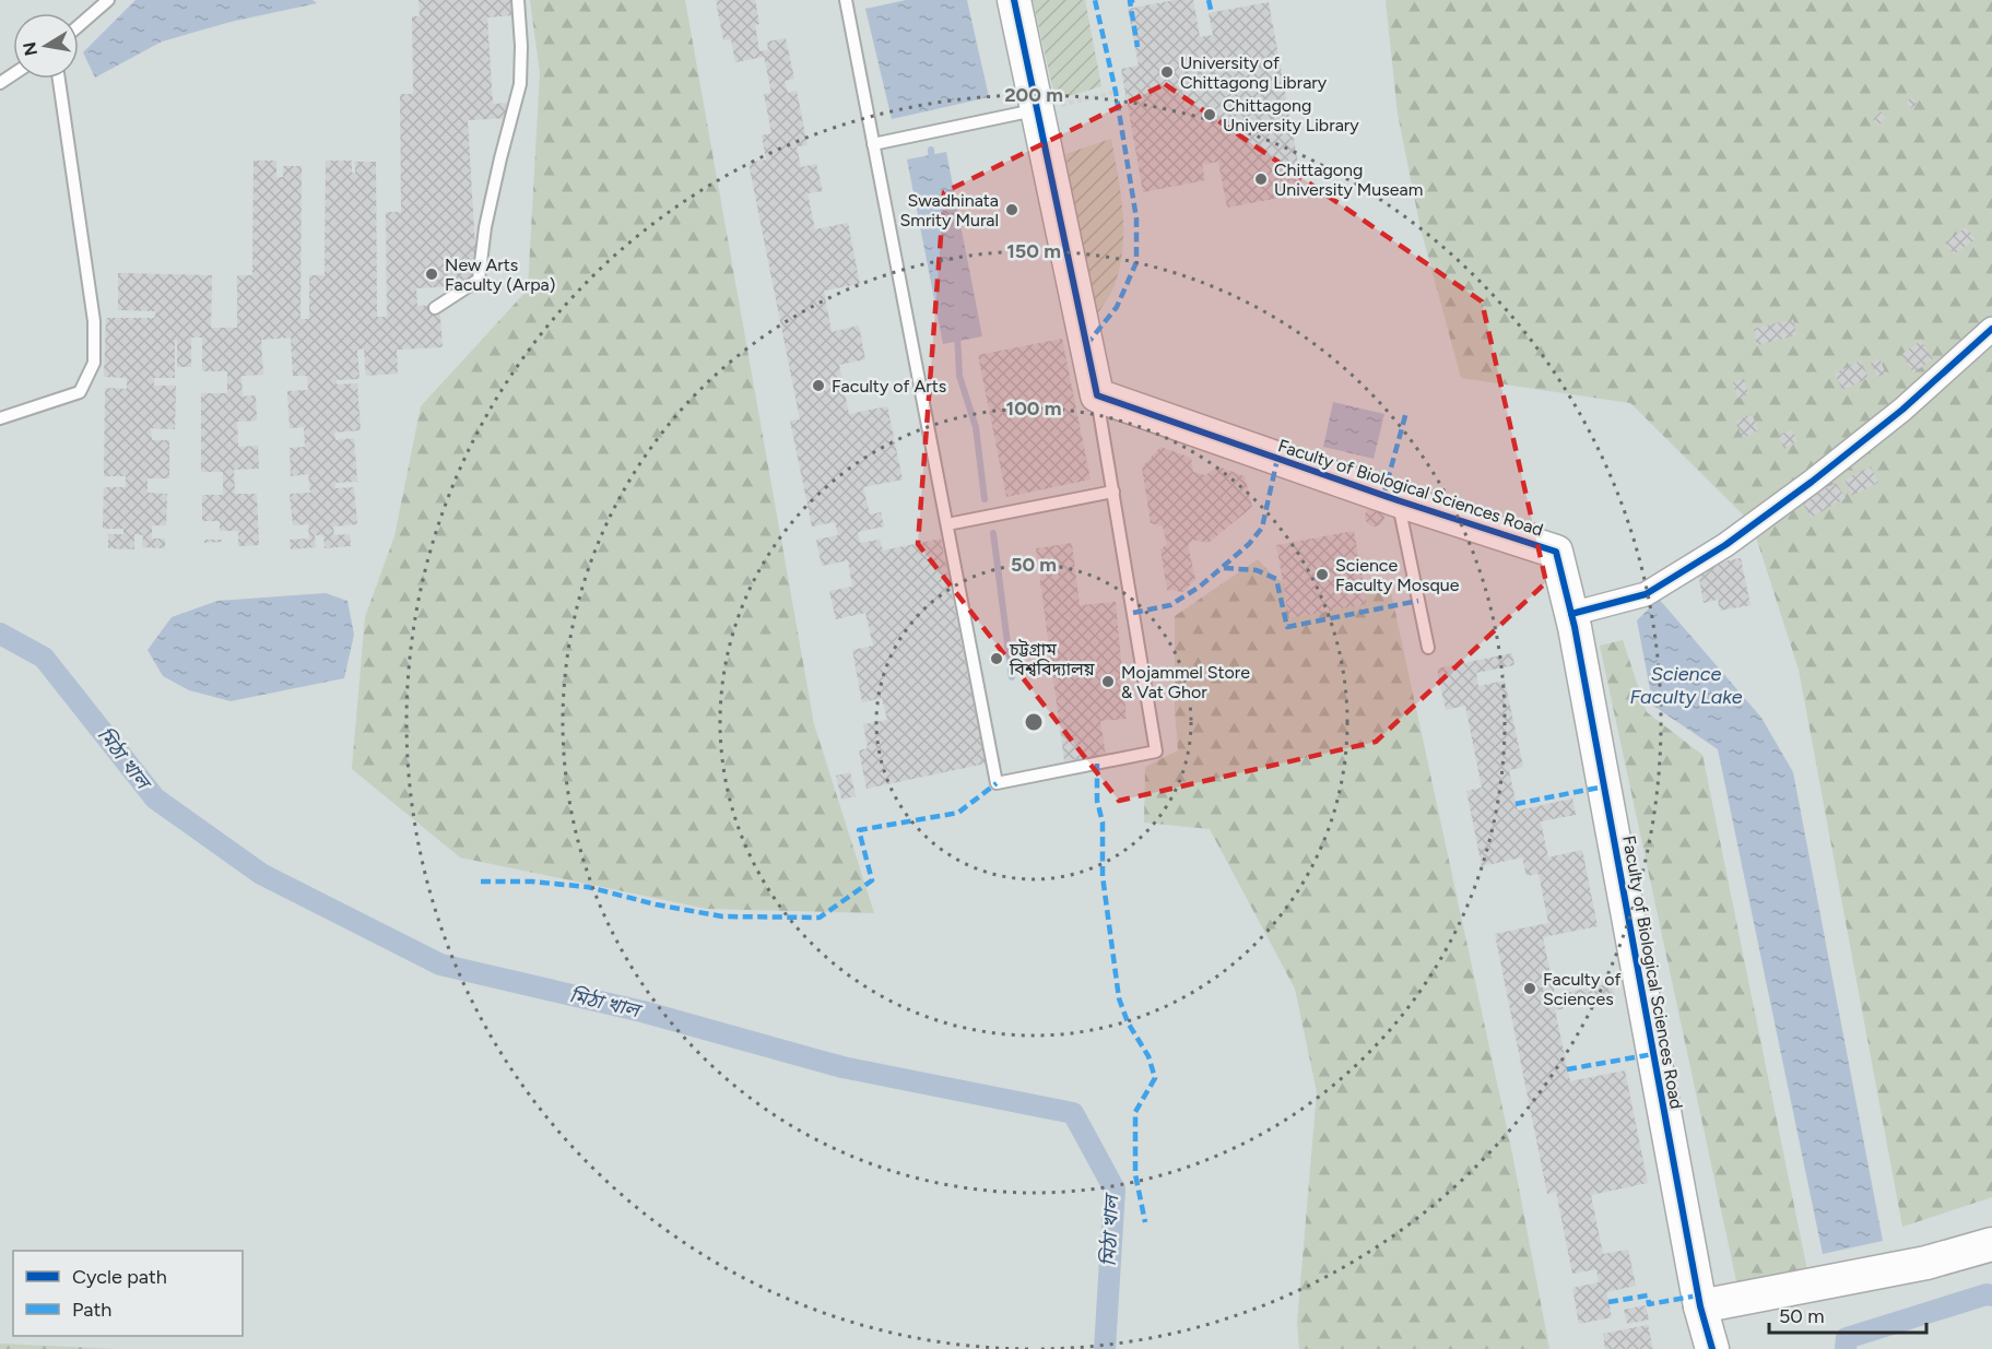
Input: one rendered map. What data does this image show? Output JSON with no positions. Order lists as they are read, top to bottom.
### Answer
{
  "streets": {
    "street": ["Faculty of Biological Sciences Road"]
  },
  "water": ["Science Faculty Lake", "মিঠা খাল"],
  "places": [
    "University of Chittagong Library",
    "Chittagong University Library",
    "Chittagong University Museam",
    "Swadhinata Smrity Mural",
    "New Arts Faculty (Arpa)",
    "Faculty of Arts",
    "Science Faculty Mosque",
    "চট্টগ্রাম বিশ্ববিদ্যালয়",
    "Mojammel Store & Vat Ghor",
    "Faculty of Sciences"
  ],
  "legend": ["Cycle path", "Path"],
  "scale_bar": "50 m",
  "north": "left",
  "rings": [
    "200 m",
    "150 m",
    "100 m",
    "50 m"
  ]
}
